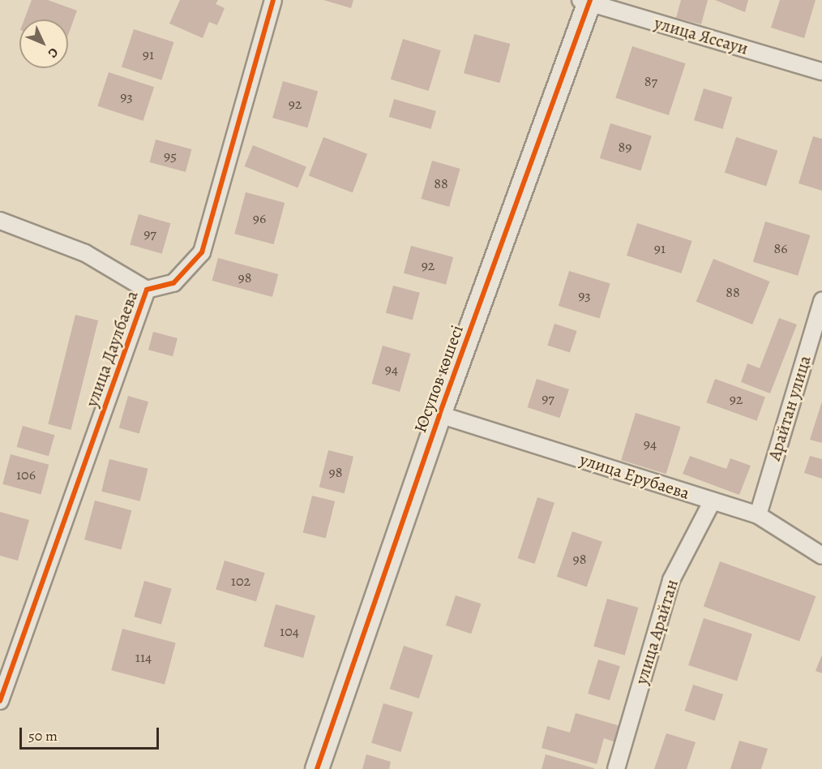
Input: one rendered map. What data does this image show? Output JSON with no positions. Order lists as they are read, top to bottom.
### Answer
{
  "streets": {
    "street": [
      "улица Яссауи",
      "улица Даулбаева",
      "Юсупов көшесі",
      "Арайтан улица",
      "улица Ерубаева",
      "улица Арайтан"
    ]
  },
  "crossings": [
    ["улица Яссауи", "Юсупов көшесі"],
    ["Юсупов көшесі", "улица Ерубаева"],
    ["Арайтан улица", "улица Ерубаева"],
    ["улица Ерубаева", "улица Арайтан"]
  ],
  "house_numbers": [
    "91",
    "87",
    "93",
    "92",
    "89",
    "95",
    "88",
    "96",
    "97",
    "91",
    "86",
    "92",
    "98",
    "88",
    "93",
    "94",
    "97",
    "92",
    "94",
    "98",
    "106",
    "98",
    "102",
    "104",
    "114"
  ],
  "scale_bar": "50 m",
  "north": "bottom right"
}
